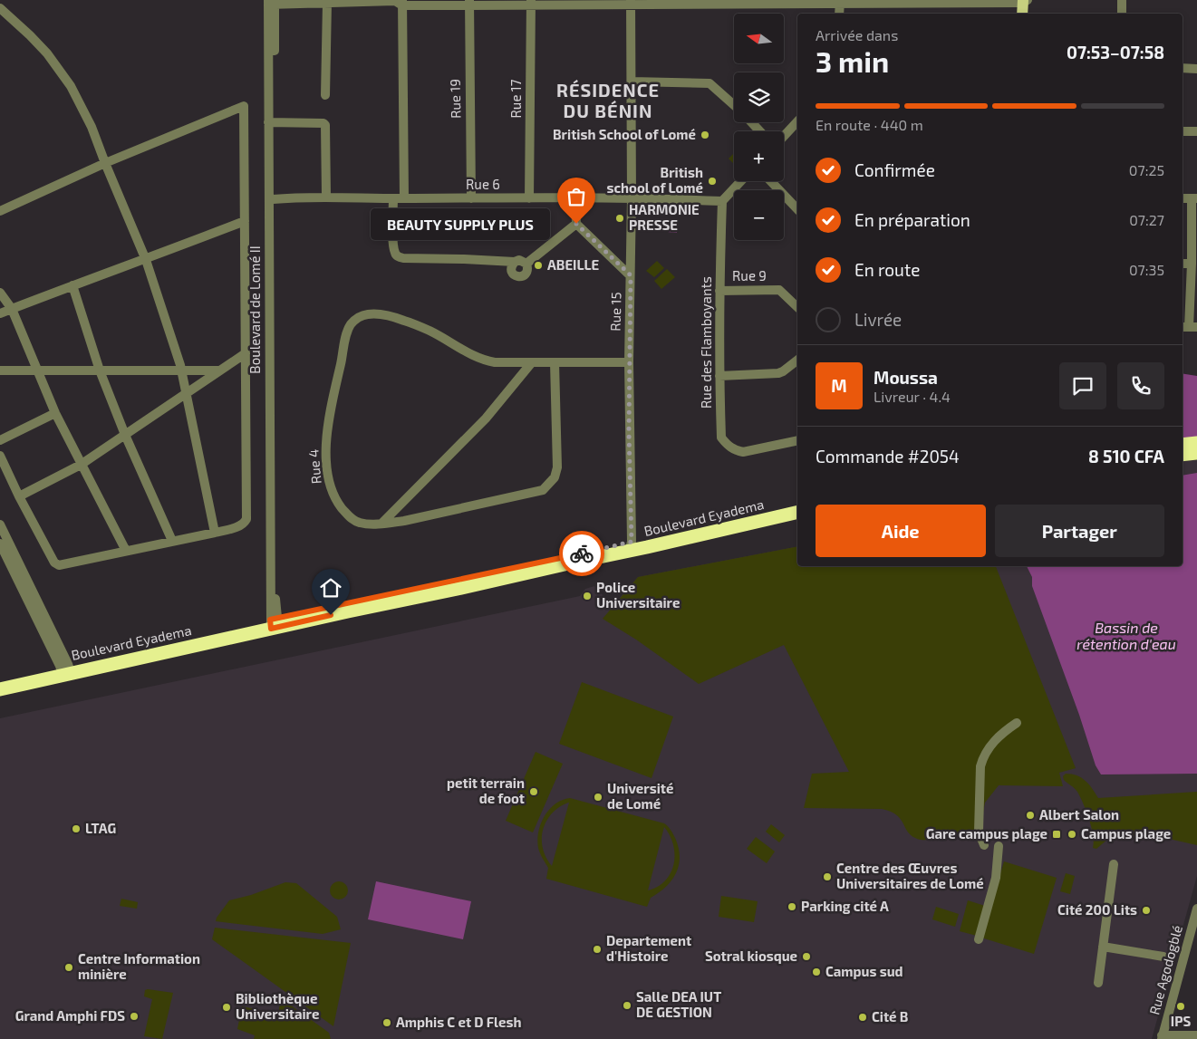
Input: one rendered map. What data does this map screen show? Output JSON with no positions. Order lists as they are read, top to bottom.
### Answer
{
  "streets": {
    "highway": ["Boulevard Eyadema"],
    "street": [
      "Rue 19",
      "Rue 17",
      "Rue 6",
      "Rue 9",
      "Boulevard de Lomé II",
      "Rue 15",
      "Rue des Flamboyants",
      "Rue 4",
      "Rue Agodogblé"
    ]
  },
  "crossings": [
    ["Rue 19", "Rue 6"],
    ["Rue 17", "Rue 6"],
    ["Rue 6", "Boulevard de Lomé II"],
    ["Rue 6", "Rue 15"],
    ["Rue 6", "Rue des Flamboyants"],
    ["Rue 9", "Rue des Flamboyants"],
    ["Boulevard de Lomé II", "Boulevard Eyadema"],
    ["Rue 15", "Rue 4"],
    ["Rue 15", "Boulevard Eyadema"]
  ],
  "districts": ["RÉSIDENCE DU BÉNIN"],
  "water": ["Bassin de rétention d'eau"],
  "places": {
    "other": [
      "British School of Lomé",
      "British school of Lomé",
      "HARMONIE PRESSE",
      "BEAUTY SUPPLY PLUS",
      "ABEILLE",
      "Police Universitaire",
      "petit terrain de foot",
      "Université de Lomé",
      "Albert Salon",
      "LTAG",
      "Campus plage",
      "Centre des Œuvres Universitaires de Lomé",
      "Parking cité A",
      "Cité 200 Lits",
      "Departement d'Histoire",
      "Sotral kiosque",
      "Centre Information minière",
      "Campus sud",
      "Salle DEA IUT DE GESTION",
      "IPS",
      "Bibliothèque Universitaire",
      "Grand Amphi FDS",
      "Cité B",
      "Amphis C et D Flesh"
    ],
    "transit": ["Gare campus plage"]
  },
  "north": "left",
  "page": {
    "map_buttons": ["+", "−"],
    "heading": ["3 min", "Arrivée dans", "07:53–07:58"],
    "panel": [
      "Moussa",
      "Livreur · 4.4",
      "Commande #2054",
      "8 510 CFA"
    ],
    "bar": "En route · 440 m",
    "list": [
      ["Confirmée", "07:25"],
      ["En préparation", "07:27"],
      ["En route", "07:35"],
      "Livrée"
    ],
    "bubble": "BEAUTY SUPPLY PLUS",
    "round": "M",
    "buttons": ["Aide", "Partager"]
  }
}
